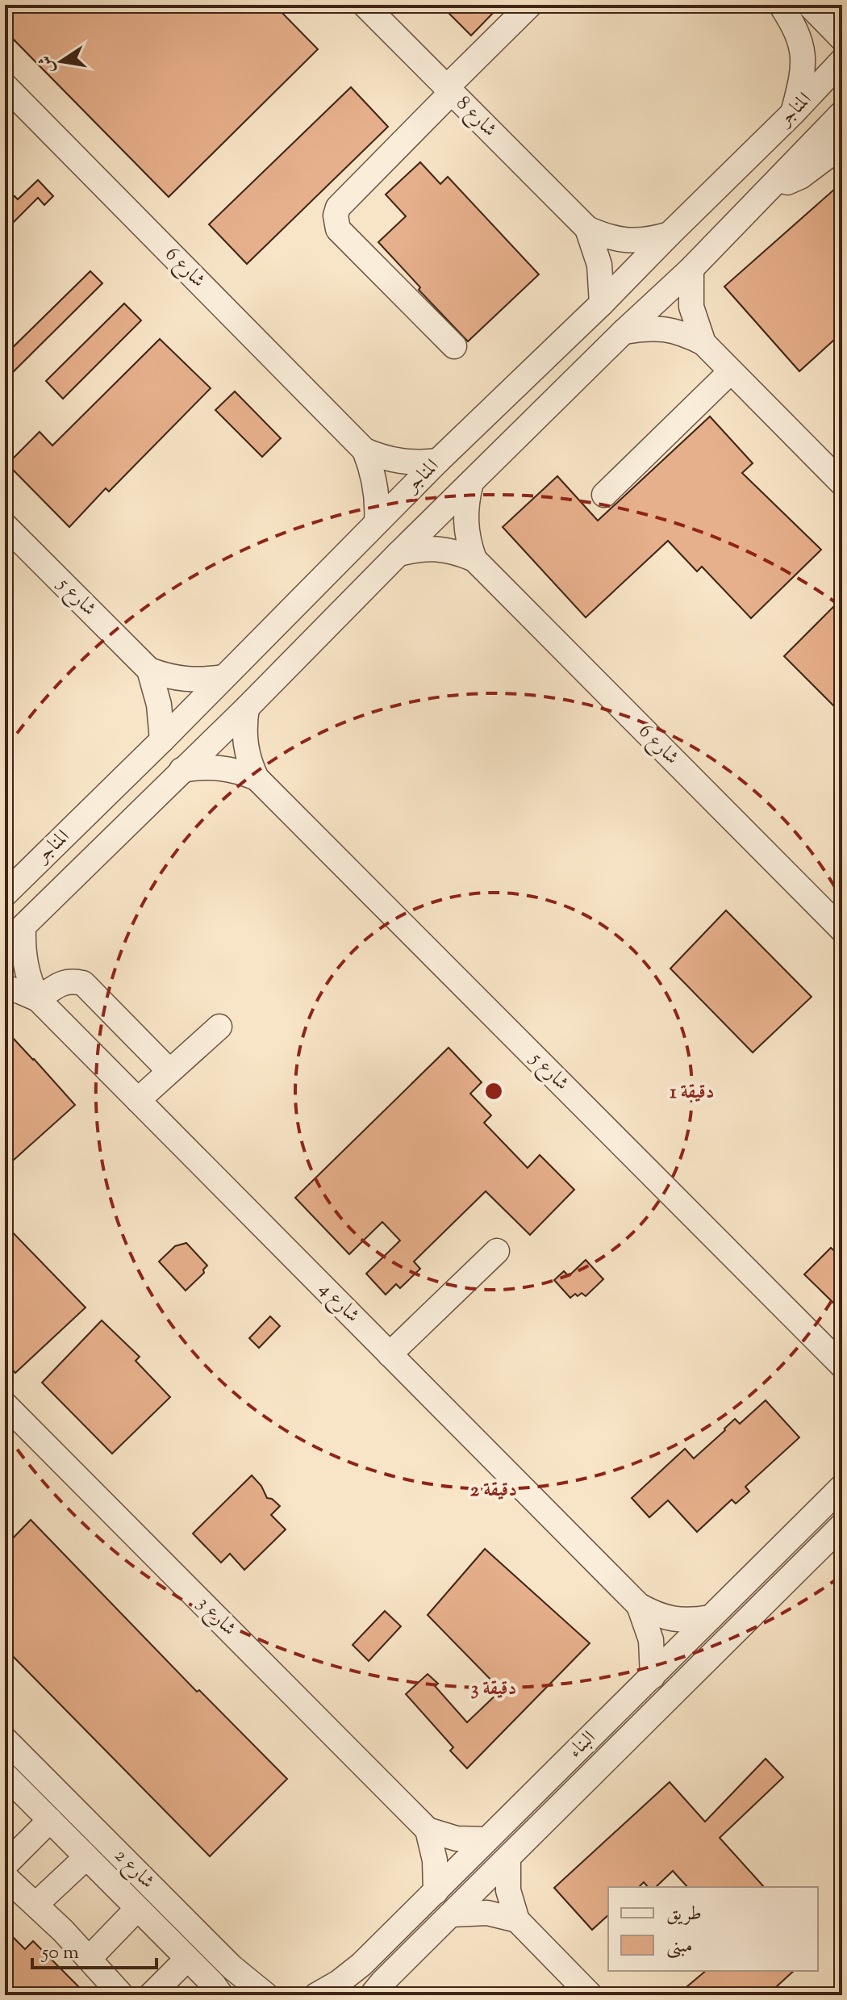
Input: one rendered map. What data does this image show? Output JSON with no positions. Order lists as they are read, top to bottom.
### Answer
{
  "streets": {
    "street": [
      "المناجر",
      "شارع 8",
      "شارع 6",
      "شارع 5",
      "شارع 4",
      "شارع 3",
      "البناء",
      "شارع 2"
    ]
  },
  "crossings": [
    ["المناجر", "شارع 8"],
    ["المناجر", "شارع 6"],
    ["المناجر", "شارع 5"],
    ["المناجر", "شارع 4"],
    ["شارع 4", "البناء"],
    ["شارع 3", "البناء"]
  ],
  "legend": ["طريق", "مبنى"],
  "scale_bar": "50 m",
  "north": "left",
  "rings": ["1 دقيقة", "2 دقيقة", "3 دقيقة"]
}
